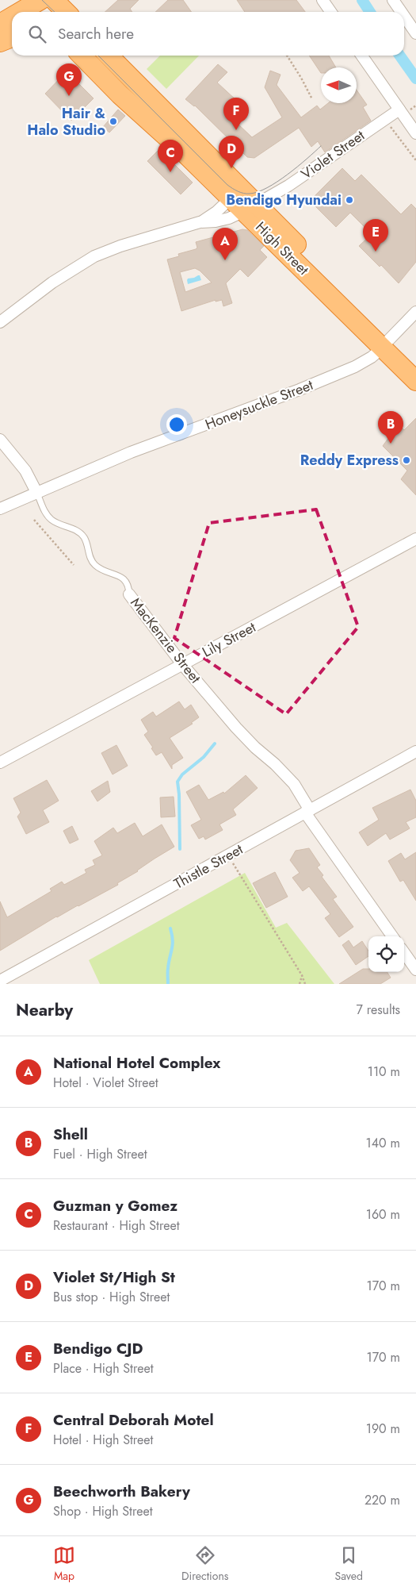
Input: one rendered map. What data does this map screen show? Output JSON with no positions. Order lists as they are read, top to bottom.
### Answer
{
  "streets": {
    "highway": ["High Street"],
    "street": [
      "Violet Street",
      "Honeysuckle Street",
      "Lily Street",
      "MacKenzie Street",
      "Thistle Street"
    ]
  },
  "crossings": [
    ["Violet Street", "High Street"],
    ["High Street", "Honeysuckle Street"],
    ["Honeysuckle Street", "MacKenzie Street"],
    ["Lily Street", "MacKenzie Street"],
    ["MacKenzie Street", "Thistle Street"]
  ],
  "places": ["Hair & Halo Studio", "Bendigo Hyundai", "Reddy Express"],
  "north": "left",
  "page": {
    "search": "Search here",
    "pins": [
      "G",
      "F",
      "D",
      "C",
      "E",
      "A",
      "B"
    ],
    "heading": ["Nearby", "7 results"],
    "list": [
      {
        "mark": "A",
        "name": "National Hotel Complex",
        "note": "Hotel · Violet Street",
        "value": "110 m"
      },
      {
        "mark": "B",
        "name": "Shell",
        "note": "Fuel · High Street",
        "value": "140 m"
      },
      {
        "mark": "C",
        "name": "Guzman y Gomez",
        "note": "Restaurant · High Street",
        "value": "160 m"
      },
      {
        "mark": "D",
        "name": "Violet St/High St",
        "note": "Bus stop · High Street",
        "value": "170 m"
      },
      {
        "mark": "E",
        "name": "Bendigo CJD",
        "note": "Place · High Street",
        "value": "170 m"
      },
      {
        "mark": "F",
        "name": "Central Deborah Motel",
        "note": "Hotel · High Street",
        "value": "190 m"
      },
      {
        "mark": "G",
        "name": "Beechworth Bakery",
        "note": "Shop · High Street",
        "value": "220 m"
      }
    ],
    "nav": ["Map", "Directions", "Saved"]
  }
}
